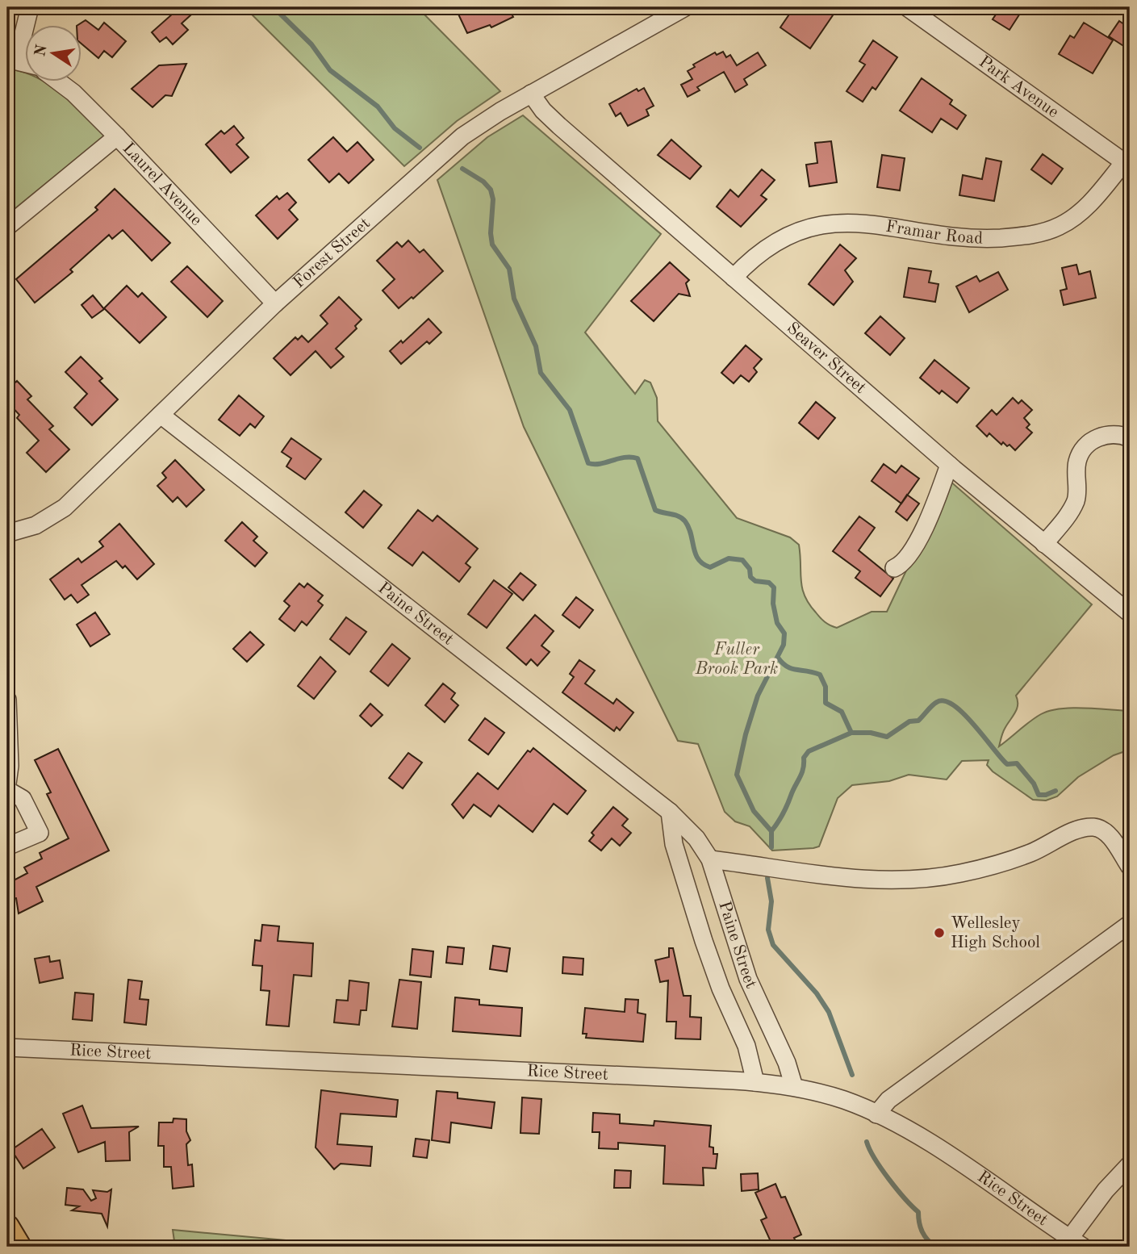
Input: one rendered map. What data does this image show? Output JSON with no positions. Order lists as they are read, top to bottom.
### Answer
{
  "streets": {
    "street": [
      "Park Avenue",
      "Laurel Avenue",
      "Framar Road",
      "Forest Street",
      "Seaver Street",
      "Paine Street",
      "Rice Street"
    ]
  },
  "crossings": [
    ["Park Avenue", "Framar Road"],
    ["Laurel Avenue", "Forest Street"],
    ["Framar Road", "Seaver Street"],
    ["Forest Street", "Seaver Street"],
    ["Forest Street", "Paine Street"],
    ["Paine Street", "Rice Street"]
  ],
  "parks": ["Fuller Brook Park"],
  "places": ["Wellesley High School"],
  "north": "left"
}
